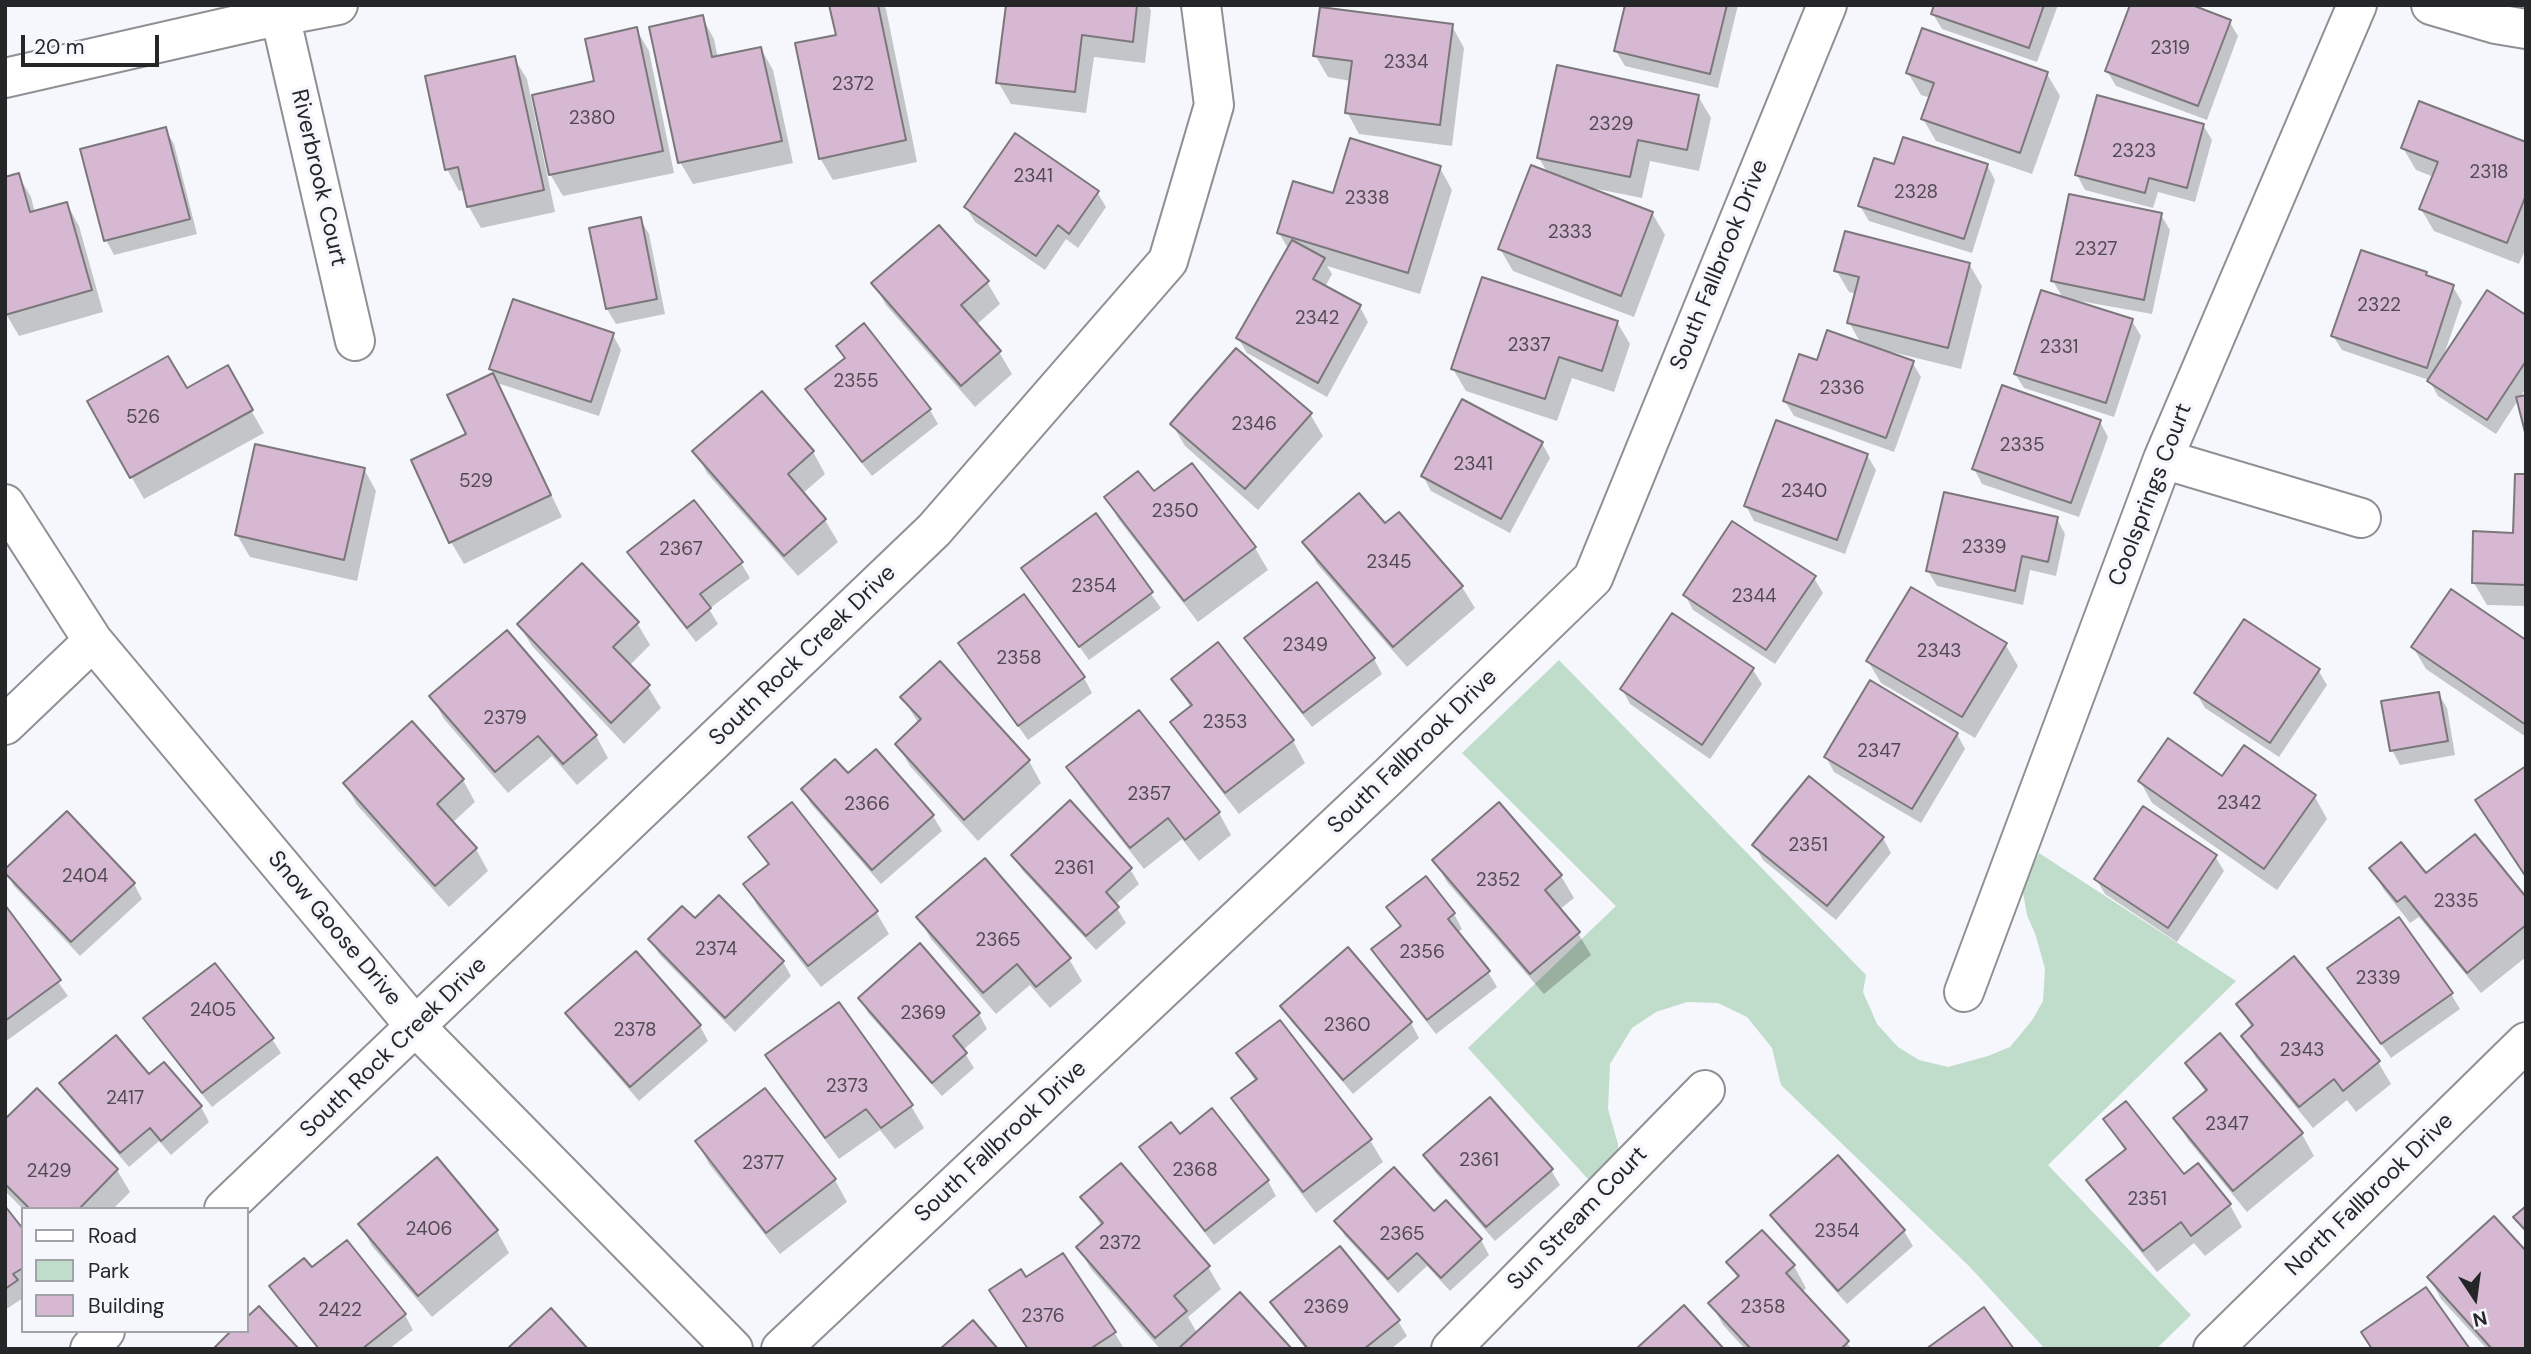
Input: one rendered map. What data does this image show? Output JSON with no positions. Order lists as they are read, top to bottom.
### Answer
{
  "streets": {
    "street": [
      "Riverbrook Court",
      "South Fallbrook Drive",
      "Coolsprings Court",
      "South Rock Creek Drive",
      "Snow Goose Drive",
      "North Fallbrook Drive",
      "Sun Stream Court"
    ]
  },
  "crossings": [
    ["South Rock Creek Drive", "Snow Goose Drive"]
  ],
  "house_numbers": [
    "2319",
    "2334",
    "2372",
    "2380",
    "2329",
    "2323",
    "2318",
    "2341",
    "2328",
    "2338",
    "2333",
    "2327",
    "2322",
    "2342",
    "2337",
    "2331",
    "2355",
    "2336",
    "526",
    "2346",
    "2335",
    "2341",
    "529",
    "2340",
    "2350",
    "2339",
    "2367",
    "2345",
    "2354",
    "2344",
    "2349",
    "2343",
    "2358",
    "2379",
    "2353",
    "2347",
    "2357",
    "2342",
    "2366",
    "2351",
    "2361",
    "2404",
    "2352",
    "2335",
    "2365",
    "2374",
    "2356",
    "2339",
    "2405",
    "2369",
    "2360",
    "2378",
    "2343",
    "2373",
    "2417",
    "2347",
    "2361",
    "2377",
    "2368",
    "2429",
    "2351",
    "2406",
    "2354",
    "2365",
    "2372",
    "2369",
    "2358",
    "2422",
    "2376"
  ],
  "legend": ["Road", "Park", "Building"],
  "scale_bar": "20 m",
  "north": "bottom"
}
